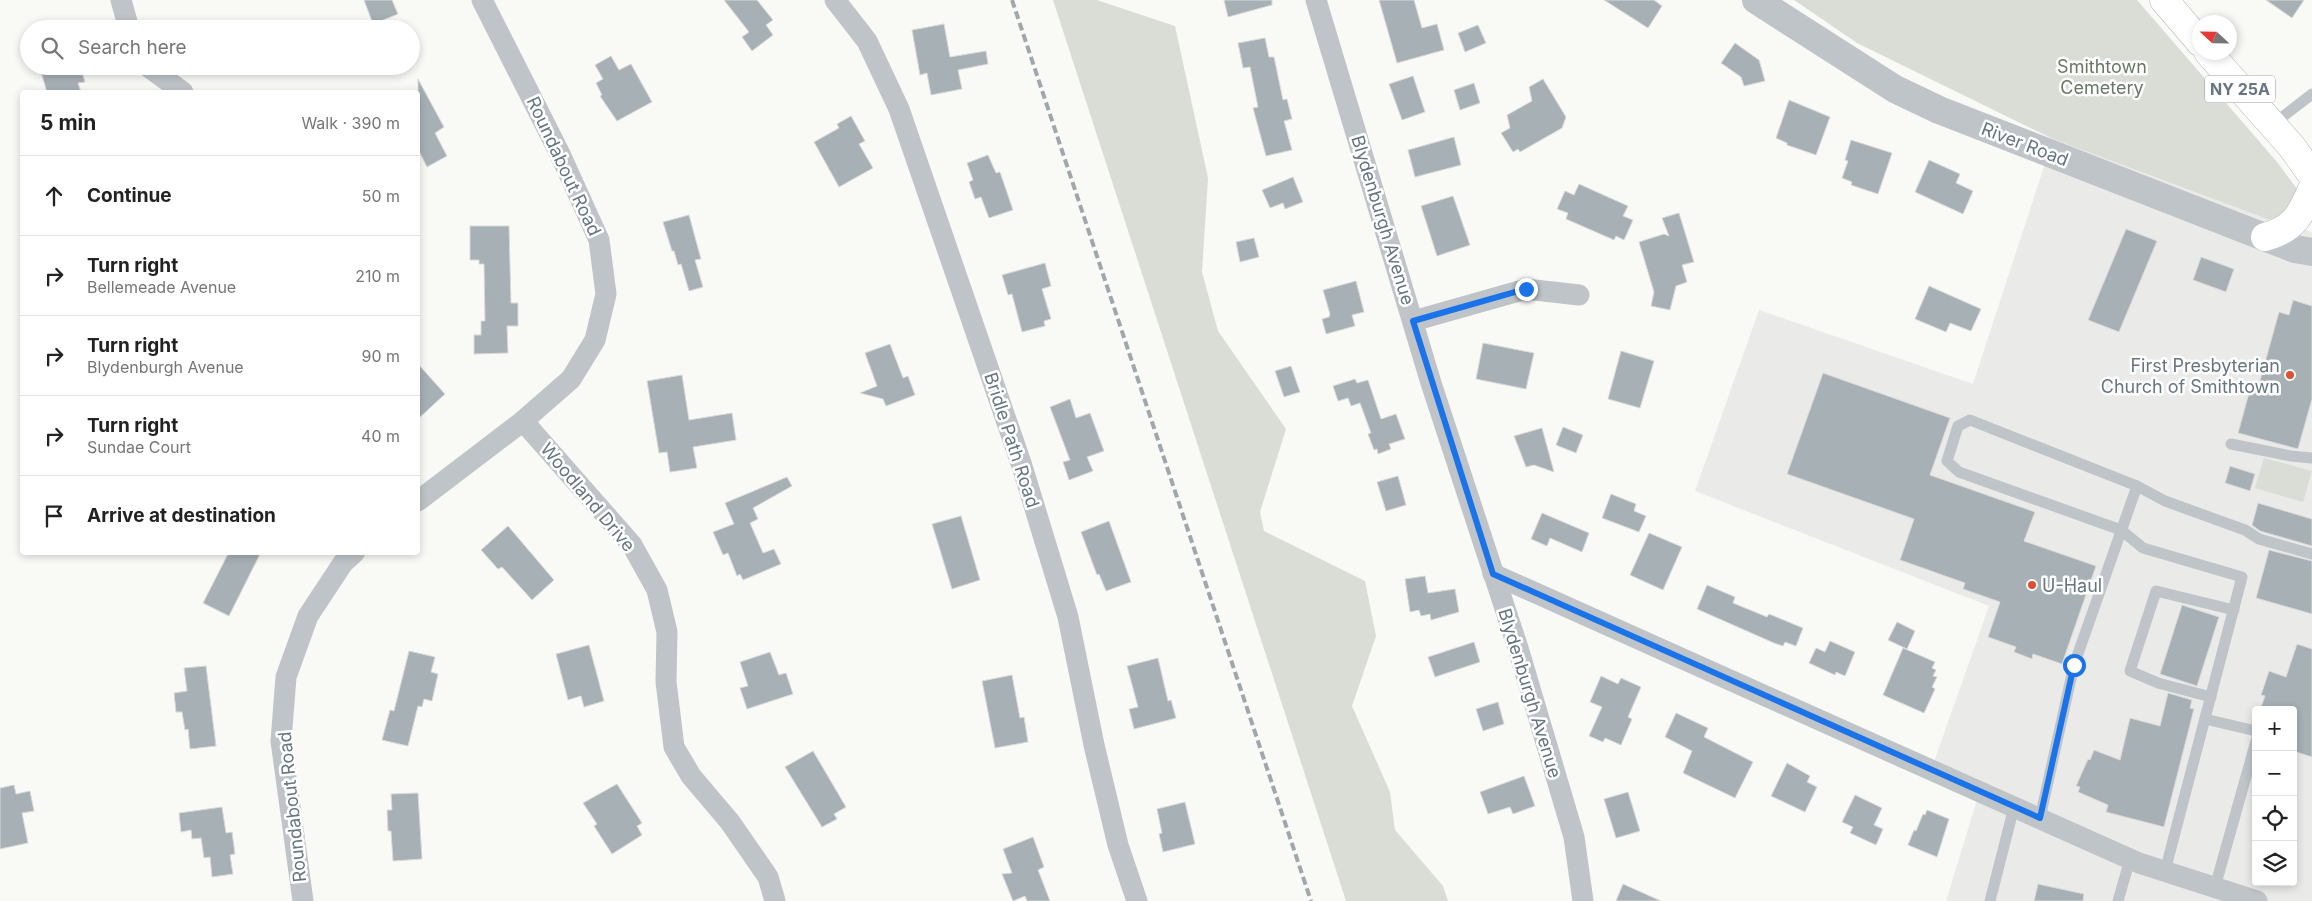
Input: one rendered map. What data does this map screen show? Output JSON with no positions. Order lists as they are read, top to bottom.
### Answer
{
  "streets": {
    "main road": ["NY 25A"],
    "street": [
      "River Road",
      "Roundabout Road",
      "Blydenburgh Avenue",
      "Bridle Path Road",
      "Woodland Drive"
    ]
  },
  "crossings": [
    ["Roundabout Road", "Woodland Drive"]
  ],
  "parks": ["Smithtown Cemetery"],
  "places": ["First Presbyterian Church of Smithtown", "U-Haul"],
  "north": "left",
  "page": {
    "search": "Search here",
    "heading": ["5 min", "Walk · 390 m"],
    "list": [
      ["Continue", "50 m"],
      ["Turn right", "Bellemeade Avenue", "210 m"],
      ["Turn right", "Blydenburgh Avenue", "90 m"],
      ["Turn right", "Sundae Court", "40 m"],
      "Arrive at destination"
    ],
    "map_buttons": ["+", "−"]
  }
}
